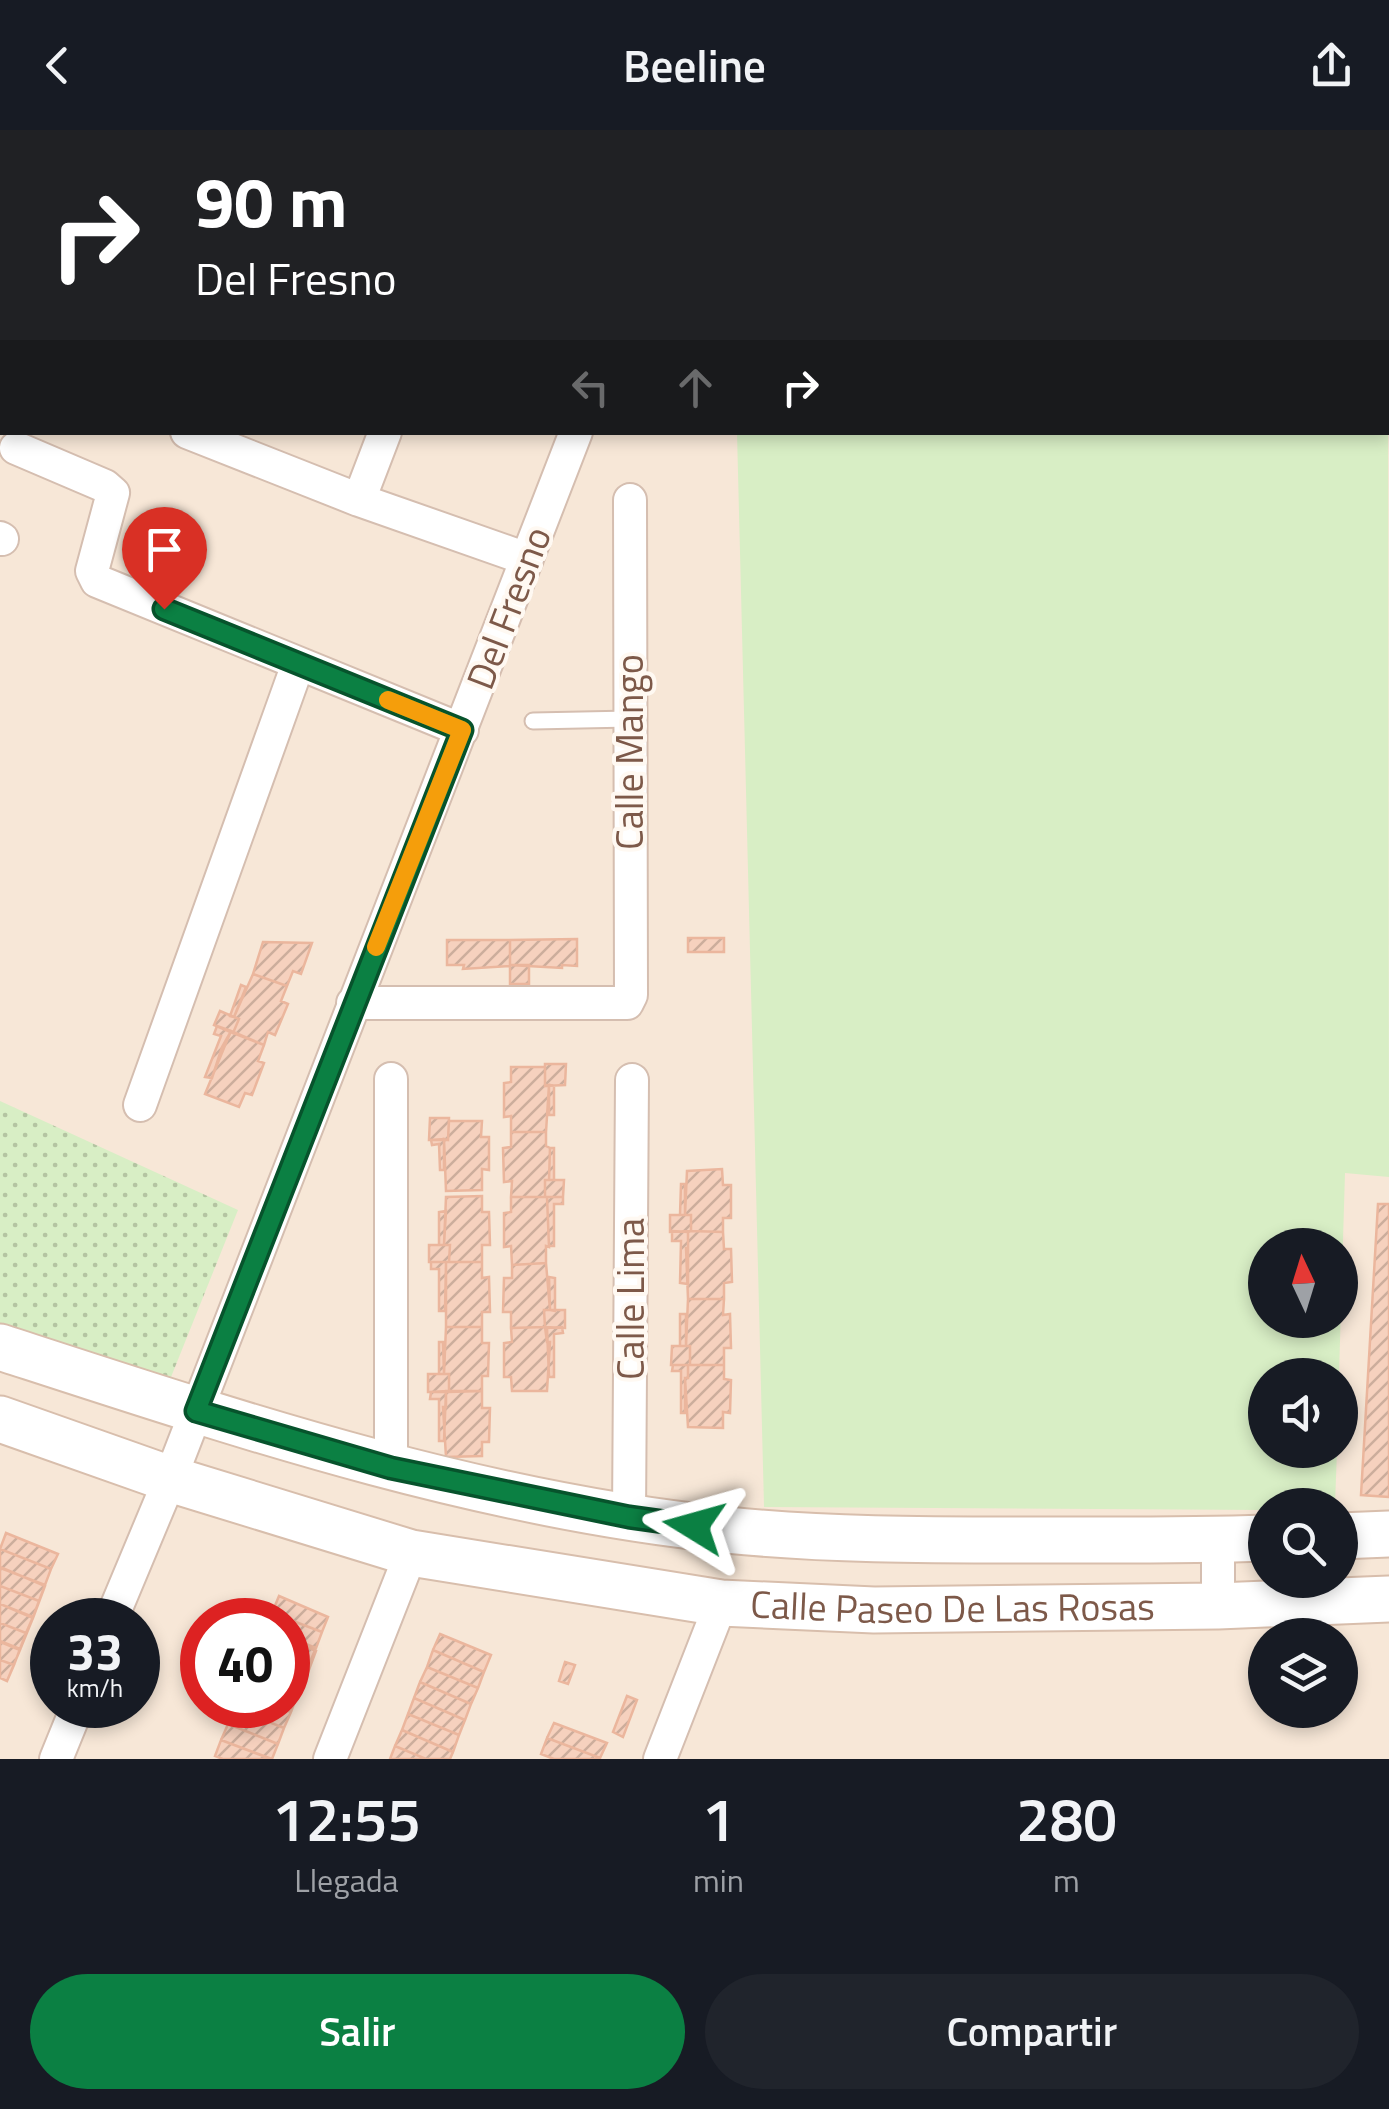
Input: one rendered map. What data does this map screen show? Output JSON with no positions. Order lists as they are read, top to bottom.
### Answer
{
  "streets": {
    "street": [
      "Del Fresno",
      "Calle Mango",
      "Calle Lima",
      "Calle Paseo De Las Rosas"
    ]
  },
  "crossings": [
    ["Del Fresno", "Calle Mango"],
    ["Del Fresno", "Calle Paseo De Las Rosas"],
    ["Calle Lima", "Calle Paseo De Las Rosas"]
  ],
  "north": "top",
  "page": {
    "header": "Beeline",
    "turn": ["90 m", "Del Fresno"],
    "speed": "33 km/h",
    "limit": "40",
    "eta": [
      "12:55",
      "Llegada",
      "1",
      "min",
      "280",
      "m"
    ],
    "buttons": ["Salir", "Compartir"]
  }
}
